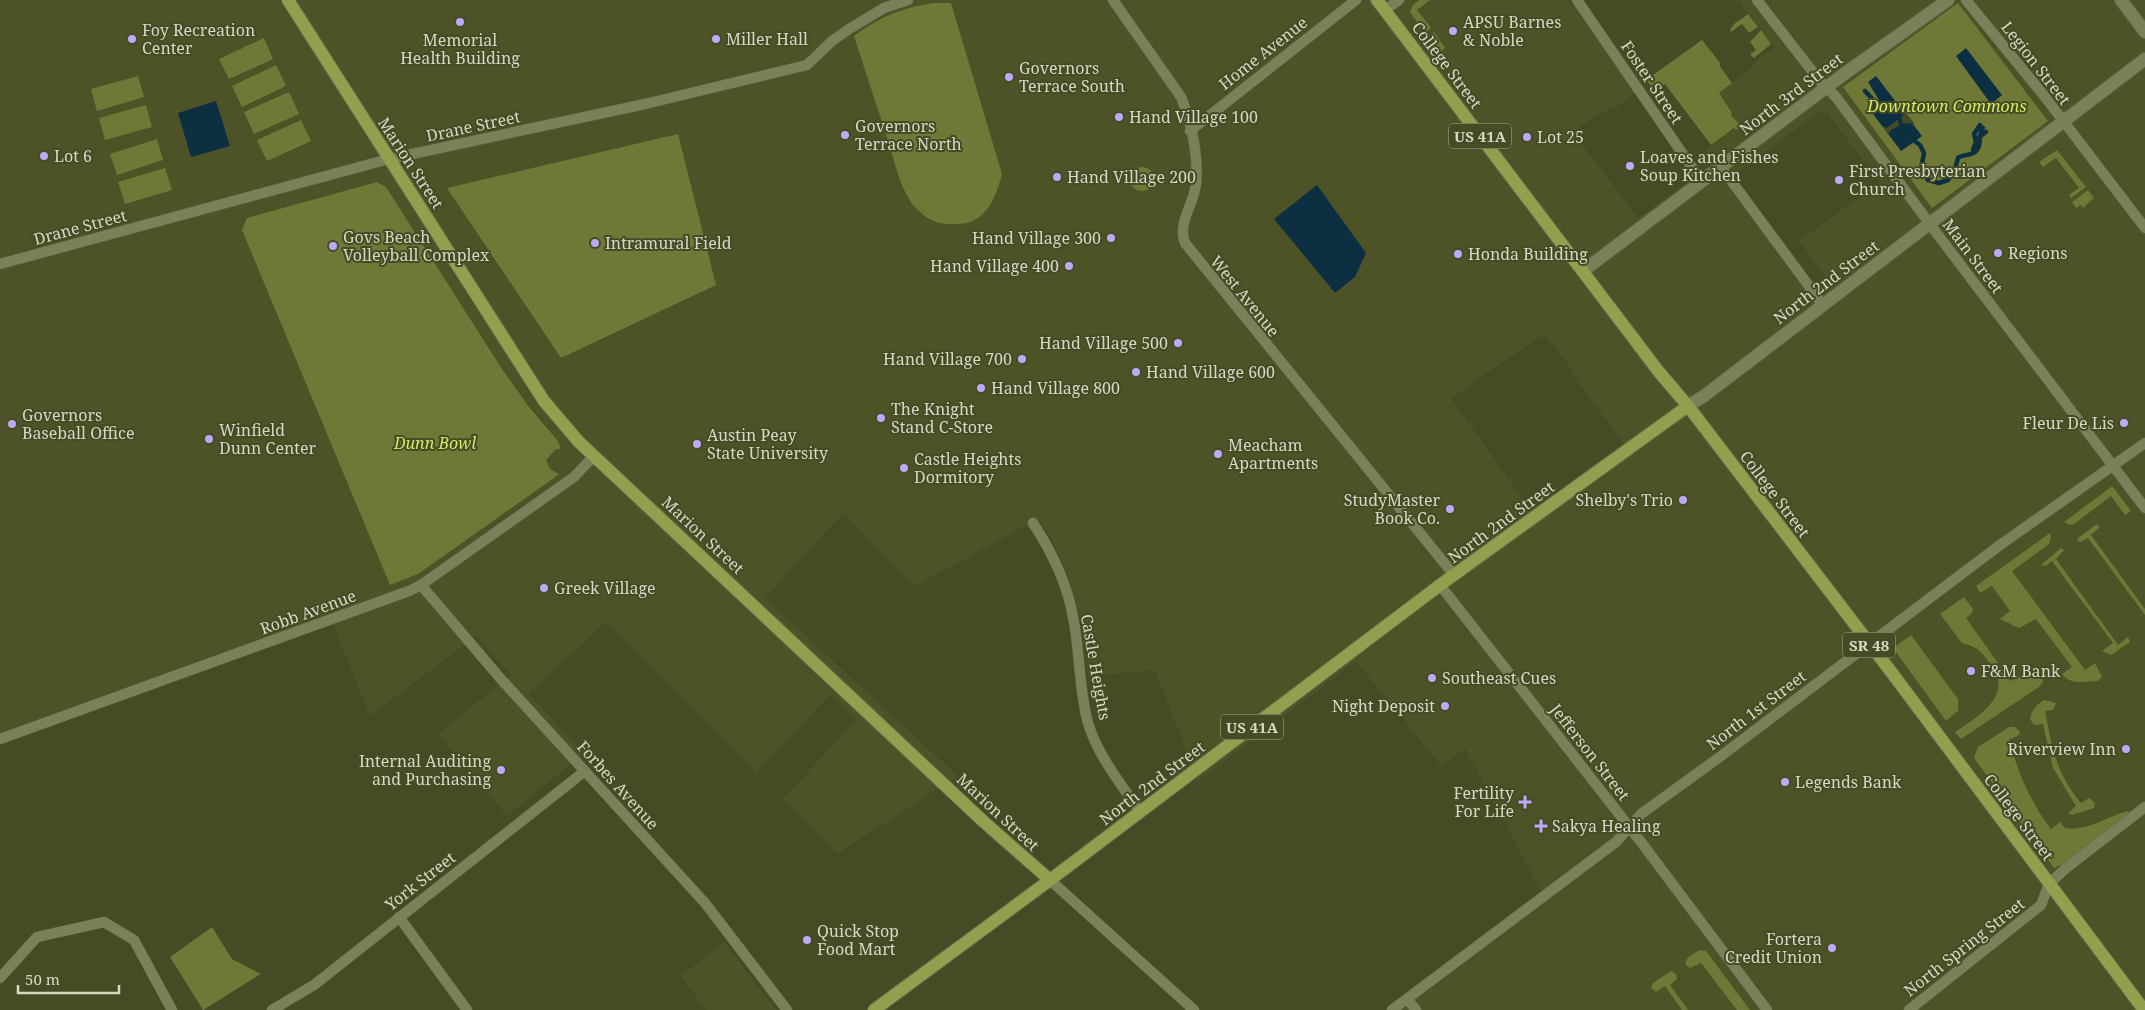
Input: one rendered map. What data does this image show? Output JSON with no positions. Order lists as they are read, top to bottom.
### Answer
{
  "streets": {
    "main road": [
      "College Street",
      "North 3rd Street",
      "US 41A",
      "Marion Street",
      "North 2nd Street",
      "SR 48"
    ],
    "street": [
      "Home Avenue",
      "Legion Street",
      "Foster Street",
      "Drane Street",
      "Main Street",
      "West Avenue",
      "Robb Avenue",
      "Castle Heights",
      "North 1st Street",
      "Jefferson Street",
      "Forbes Avenue",
      "York Street",
      "North Spring Street"
    ]
  },
  "crossings": [
    ["Home Avenue", "West Avenue"],
    ["Legion Street", "North 2nd Street"],
    ["College Street", "North 3rd Street"],
    ["College Street", "North 2nd Street"],
    ["College Street", "North 1st Street"],
    ["College Street", "North Spring Street"],
    ["Foster Street", "North 3rd Street"],
    ["North 3rd Street", "Main Street"],
    ["Drane Street", "Marion Street"],
    ["Marion Street", "North 2nd Street"],
    ["Marion Street", "Robb Avenue"],
    ["Main Street", "North 2nd Street"],
    ["Main Street", "North 1st Street"],
    ["North 2nd Street", "West Avenue"],
    ["North 2nd Street", "Castle Heights"],
    ["North 2nd Street", "Jefferson Street"],
    ["Robb Avenue", "Forbes Avenue"],
    ["North 1st Street", "Jefferson Street"],
    ["Forbes Avenue", "York Street"]
  ],
  "parks": ["Downtown Commons", "Dunn Bowl"],
  "places": {
    "other": [
      "Memorial Health Building",
      "APSU Barnes & Noble",
      "Foy Recreation Center",
      "Miller Hall",
      "Governors Terrace South",
      "Hand Village 100",
      "Governors Terrace North",
      "Lot 25",
      "Lot 6",
      "Loaves and Fishes Soup Kitchen",
      "Hand Village 200",
      "First Presbyterian Church",
      "Hand Village 300",
      "Intramural Field",
      "Govs Beach Volleyball Complex",
      "Regions",
      "Honda Building",
      "Hand Village 400",
      "Hand Village 500",
      "Hand Village 700",
      "Hand Village 600",
      "Hand Village 800",
      "The Knight Stand C-Store",
      "Fleur De Lis",
      "Governors Baseball Office",
      "Winfield Dunn Center",
      "Austin Peay State University",
      "Meacham Apartments",
      "Castle Heights Dormitory",
      "Shelby's Trio",
      "StudyMaster Book Co.",
      "Greek Village",
      "F&M Bank",
      "Southeast Cues",
      "Night Deposit",
      "Riverview Inn",
      "Internal Auditing and Purchasing",
      "Legends Bank",
      "Quick Stop Food Mart",
      "Fortera Credit Union"
    ],
    "health": ["Fertility For Life", "Sakya Healing"]
  },
  "scale_bar": "50 m"
}
